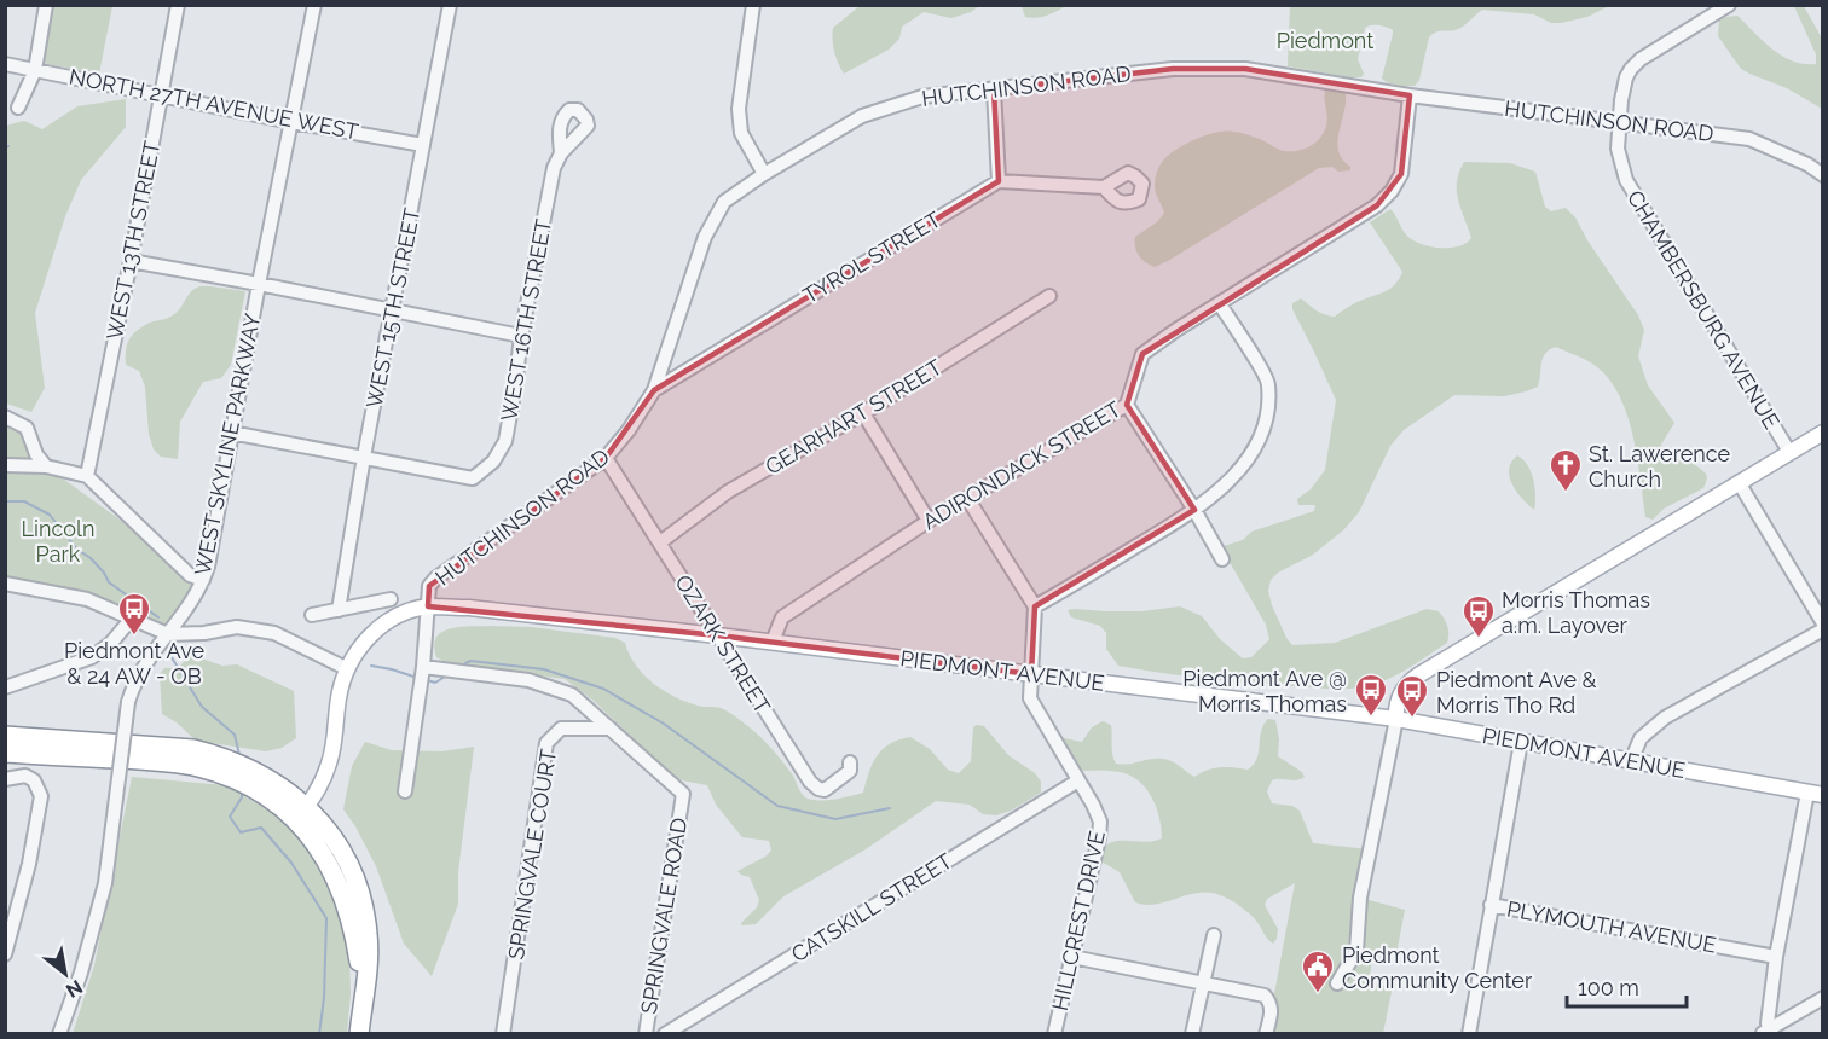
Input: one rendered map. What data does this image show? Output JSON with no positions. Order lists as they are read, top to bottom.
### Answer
{
  "streets": {
    "main road": ["PIEDMONT AVENUE"],
    "street": [
      "HUTCHINSON ROAD",
      "NORTH 27TH AVENUE WEST",
      "WEST 13TH STREET",
      "TYROL STREET",
      "WEST 15TH STREET",
      "CHAMBERSBURG AVENUE",
      "WEST 16TH STREET",
      "GEARHART STREET",
      "WEST SKYLINE PARKWAY",
      "ADIRONDACK STREET",
      "OZARK STREET",
      "SPRINGVALE COURT",
      "CATSKILL STREET",
      "SPRINGVALE ROAD",
      "HILLCREST DRIVE",
      "PLYMOUTH AVENUE"
    ]
  },
  "crossings": [
    ["HUTCHINSON ROAD", "TYROL STREET"],
    ["HUTCHINSON ROAD", "CHAMBERSBURG AVENUE"],
    ["HUTCHINSON ROAD", "ADIRONDACK STREET"],
    ["HUTCHINSON ROAD", "OZARK STREET"],
    ["HUTCHINSON ROAD", "PIEDMONT AVENUE"],
    ["HUTCHINSON ROAD", "SPRINGVALE ROAD"],
    ["NORTH 27TH AVENUE WEST", "WEST 13TH STREET"],
    ["NORTH 27TH AVENUE WEST", "WEST 15TH STREET"],
    ["NORTH 27TH AVENUE WEST", "WEST SKYLINE PARKWAY"],
    ["WEST 15TH STREET", "WEST 16TH STREET"],
    ["GEARHART STREET", "OZARK STREET"],
    ["ADIRONDACK STREET", "PIEDMONT AVENUE"],
    ["OZARK STREET", "PIEDMONT AVENUE"],
    ["PIEDMONT AVENUE", "HILLCREST DRIVE"],
    ["SPRINGVALE COURT", "SPRINGVALE ROAD"],
    ["CATSKILL STREET", "HILLCREST DRIVE"]
  ],
  "parks": ["Piedmont", "Lincoln Park"],
  "places": {
    "church": ["St. Lawerence Church"],
    "bus stop": [
      "Piedmont Ave & 24 AW - OB",
      "Morris Thomas a.m. Layover",
      "Piedmont Ave @ Morris Thomas",
      "Piedmont Ave & Morris Tho Rd"
    ],
    "public building": ["Piedmont Community Center"]
  },
  "scale_bar": "100 m",
  "north": "bottom right"
}
